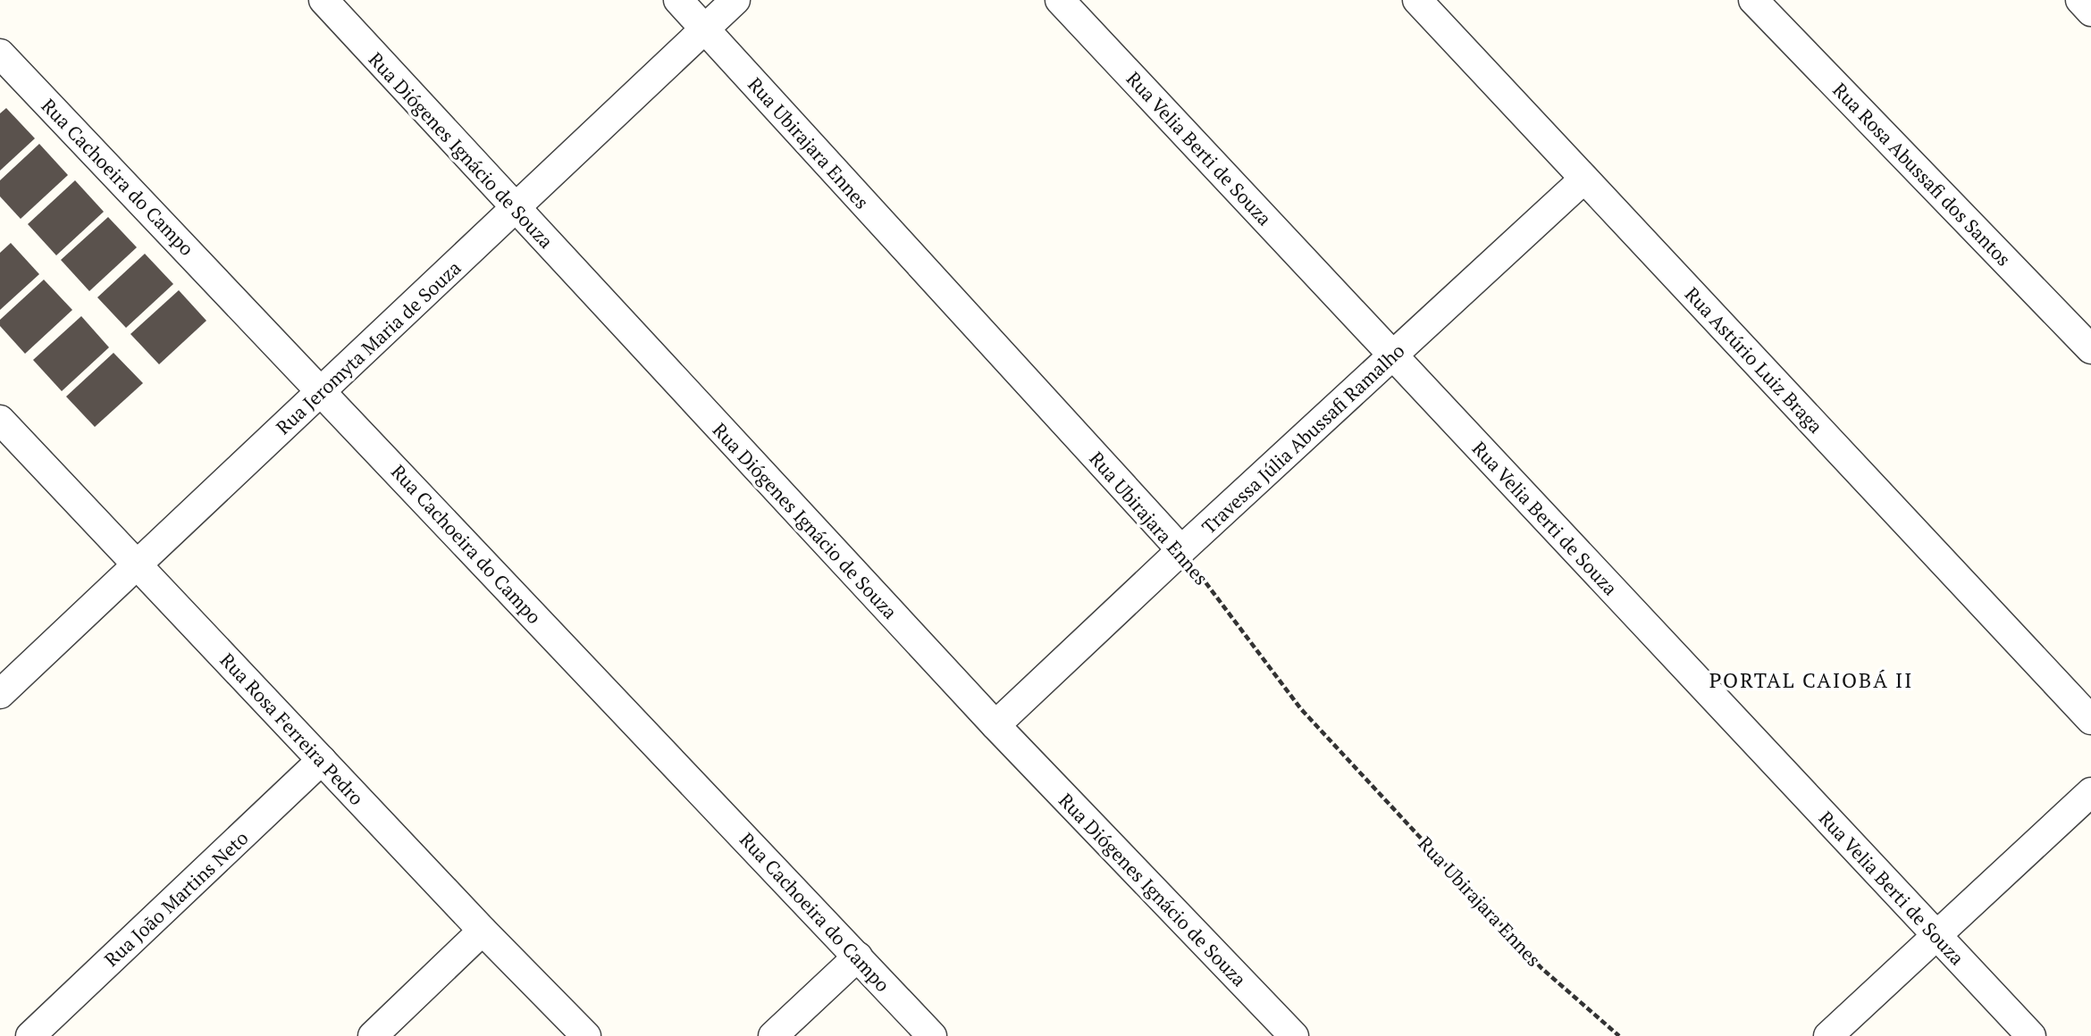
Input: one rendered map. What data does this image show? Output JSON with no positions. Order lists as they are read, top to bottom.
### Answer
{
  "streets": {
    "street": [
      "Rua Ubirajara Ennes",
      "Rua Velia Berti de Souza",
      "Rua Diógenes Ignácio de Souza",
      "Rua Rosa Abussafi dos Santos",
      "Rua Cachoeira do Campo",
      "Rua Jeromyta Maria de Souza",
      "Rua Astúrio Luiz Braga",
      "Travessa Júlia Abussafi Ramalho",
      "Rua Rosa Ferreira Pedro",
      "Rua João Martins Neto"
    ]
  },
  "crossings": [
    ["Rua Ubirajara Ennes", "Rua Jeromyta Maria de Souza"],
    ["Rua Ubirajara Ennes", "Travessa Júlia Abussafi Ramalho"],
    ["Rua Velia Berti de Souza", "Travessa Júlia Abussafi Ramalho"],
    ["Rua Diógenes Ignácio de Souza", "Rua Jeromyta Maria de Souza"],
    ["Rua Diógenes Ignácio de Souza", "Travessa Júlia Abussafi Ramalho"],
    ["Rua Cachoeira do Campo", "Rua Jeromyta Maria de Souza"],
    ["Rua Jeromyta Maria de Souza", "Rua Rosa Ferreira Pedro"],
    ["Rua Astúrio Luiz Braga", "Travessa Júlia Abussafi Ramalho"],
    ["Rua Rosa Ferreira Pedro", "Rua João Martins Neto"]
  ],
  "districts": ["PORTAL CAIOBÁ II"]
}
